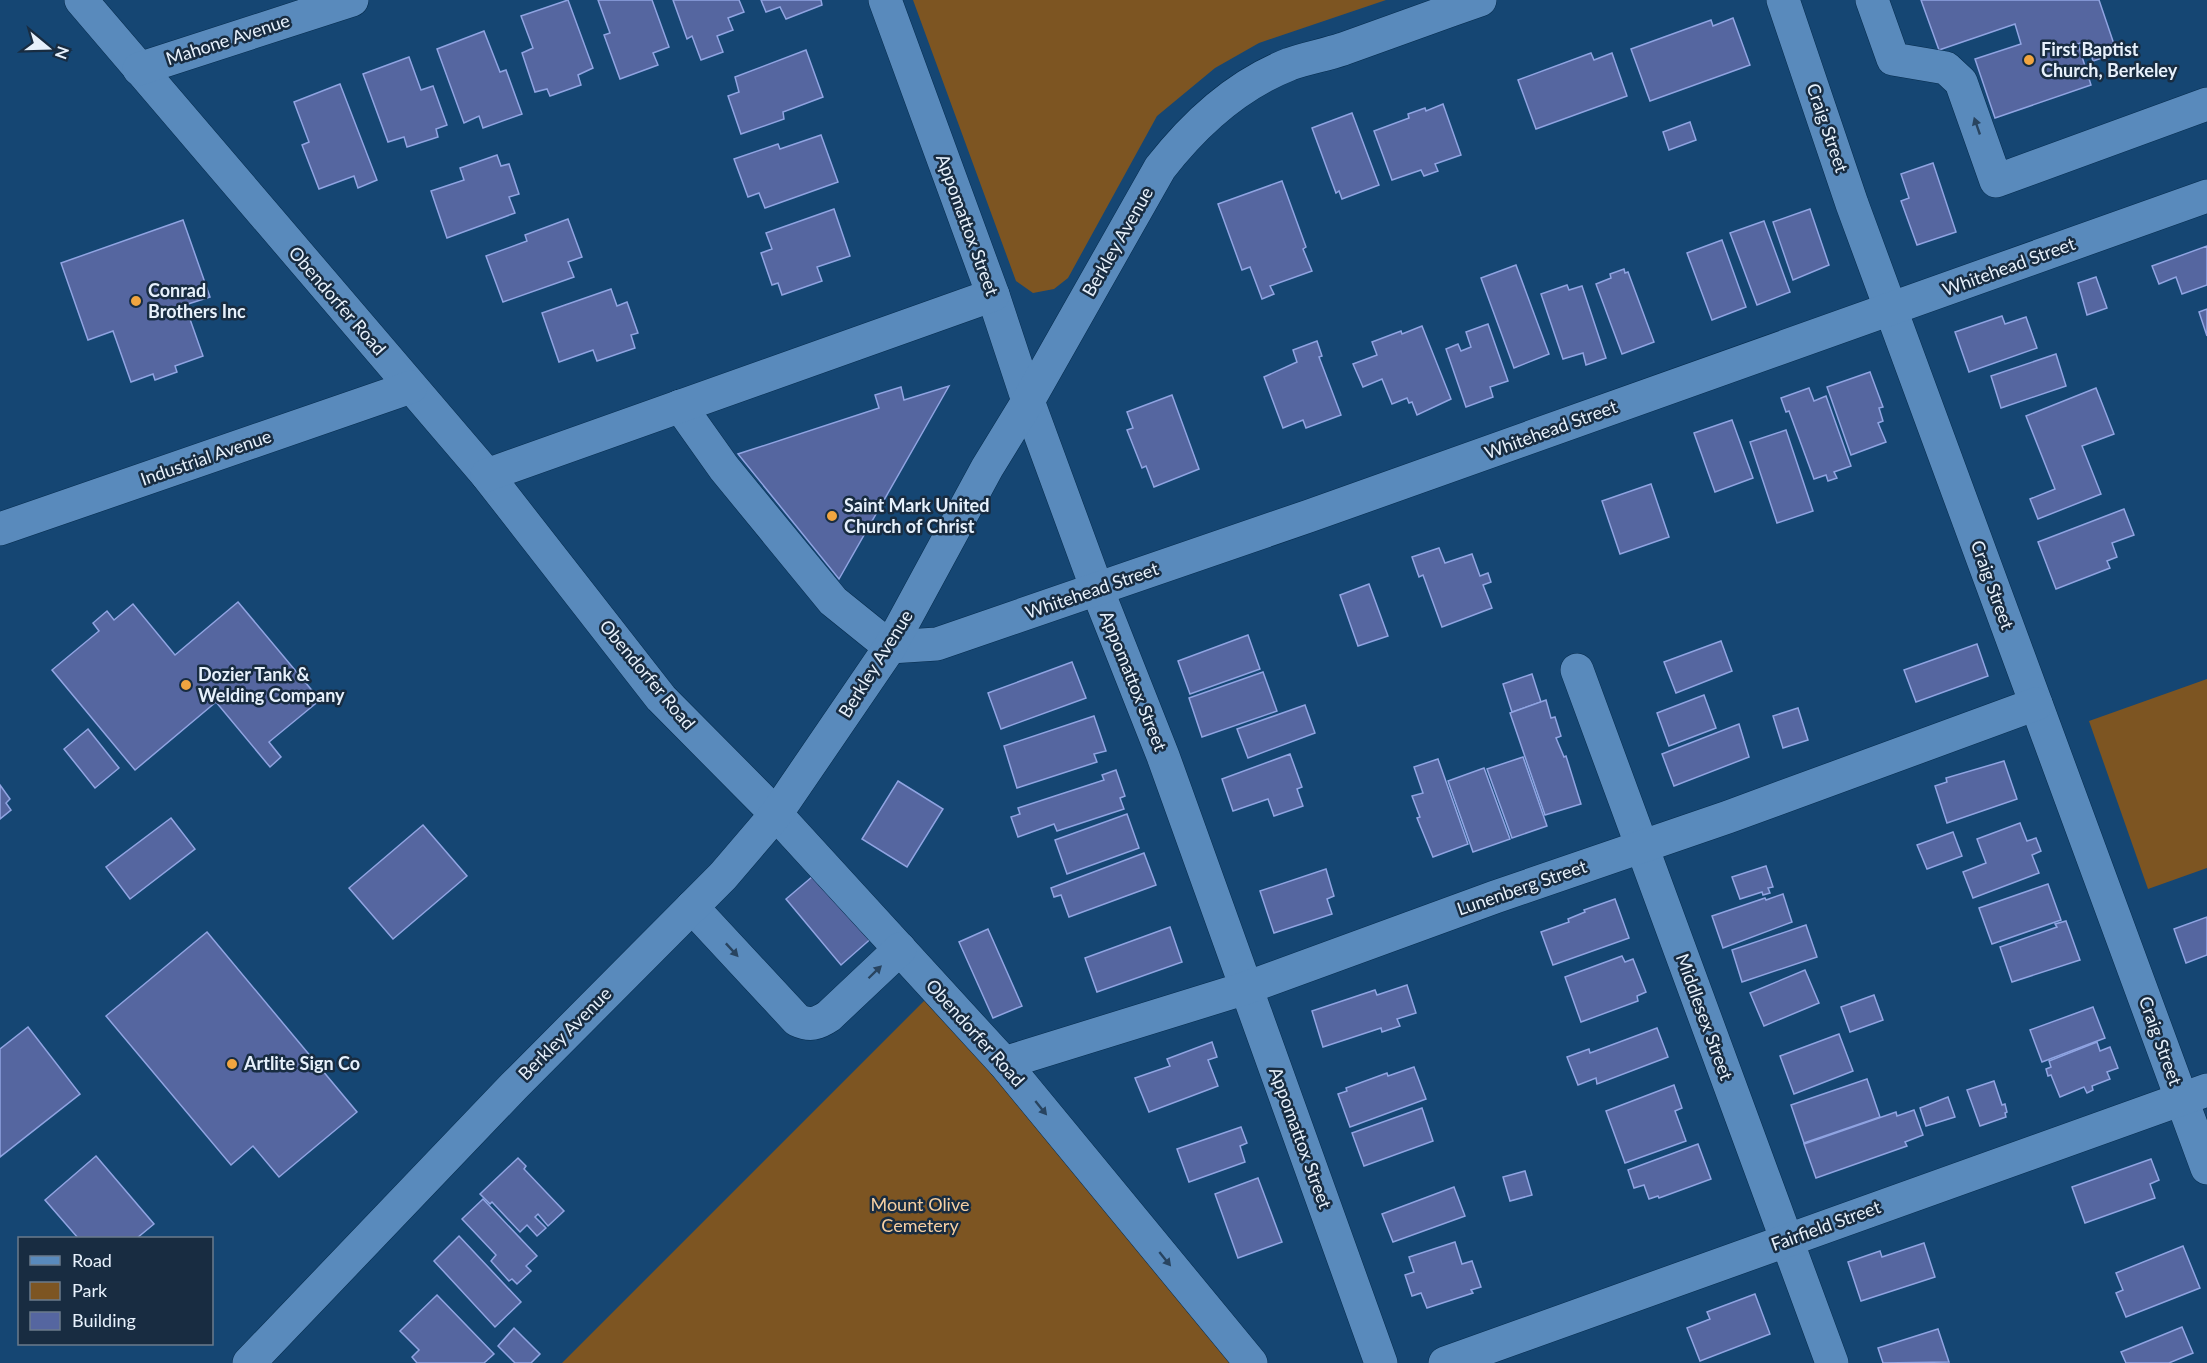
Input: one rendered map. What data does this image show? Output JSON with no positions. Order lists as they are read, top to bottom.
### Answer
{
  "streets": {
    "street": [
      "Mahone Avenue",
      "Craig Street",
      "Appomattox Street",
      "Berkley Avenue",
      "Whitehead Street",
      "Obendorfer Road",
      "Industrial Avenue",
      "Lunenberg Street",
      "Middlesex Street",
      "Fairfield Street"
    ]
  },
  "crossings": [
    ["Mahone Avenue", "Obendorfer Road"],
    ["Craig Street", "Whitehead Street"],
    ["Craig Street", "Lunenberg Street"],
    ["Craig Street", "Fairfield Street"],
    ["Appomattox Street", "Berkley Avenue"],
    ["Appomattox Street", "Whitehead Street"],
    ["Appomattox Street", "Lunenberg Street"],
    ["Berkley Avenue", "Whitehead Street"],
    ["Berkley Avenue", "Obendorfer Road"],
    ["Obendorfer Road", "Industrial Avenue"],
    ["Obendorfer Road", "Lunenberg Street"],
    ["Lunenberg Street", "Middlesex Street"],
    ["Middlesex Street", "Fairfield Street"]
  ],
  "parks": ["Mount Olive Cemetery"],
  "places": [
    "First Baptist Church, Berkeley",
    "Conrad Brothers Inc",
    "Saint Mark United Church of Christ",
    "Dozier Tank & Welding Company",
    "Artlite Sign Co"
  ],
  "legend": ["Road", "Park", "Building"],
  "north": "right"
}
